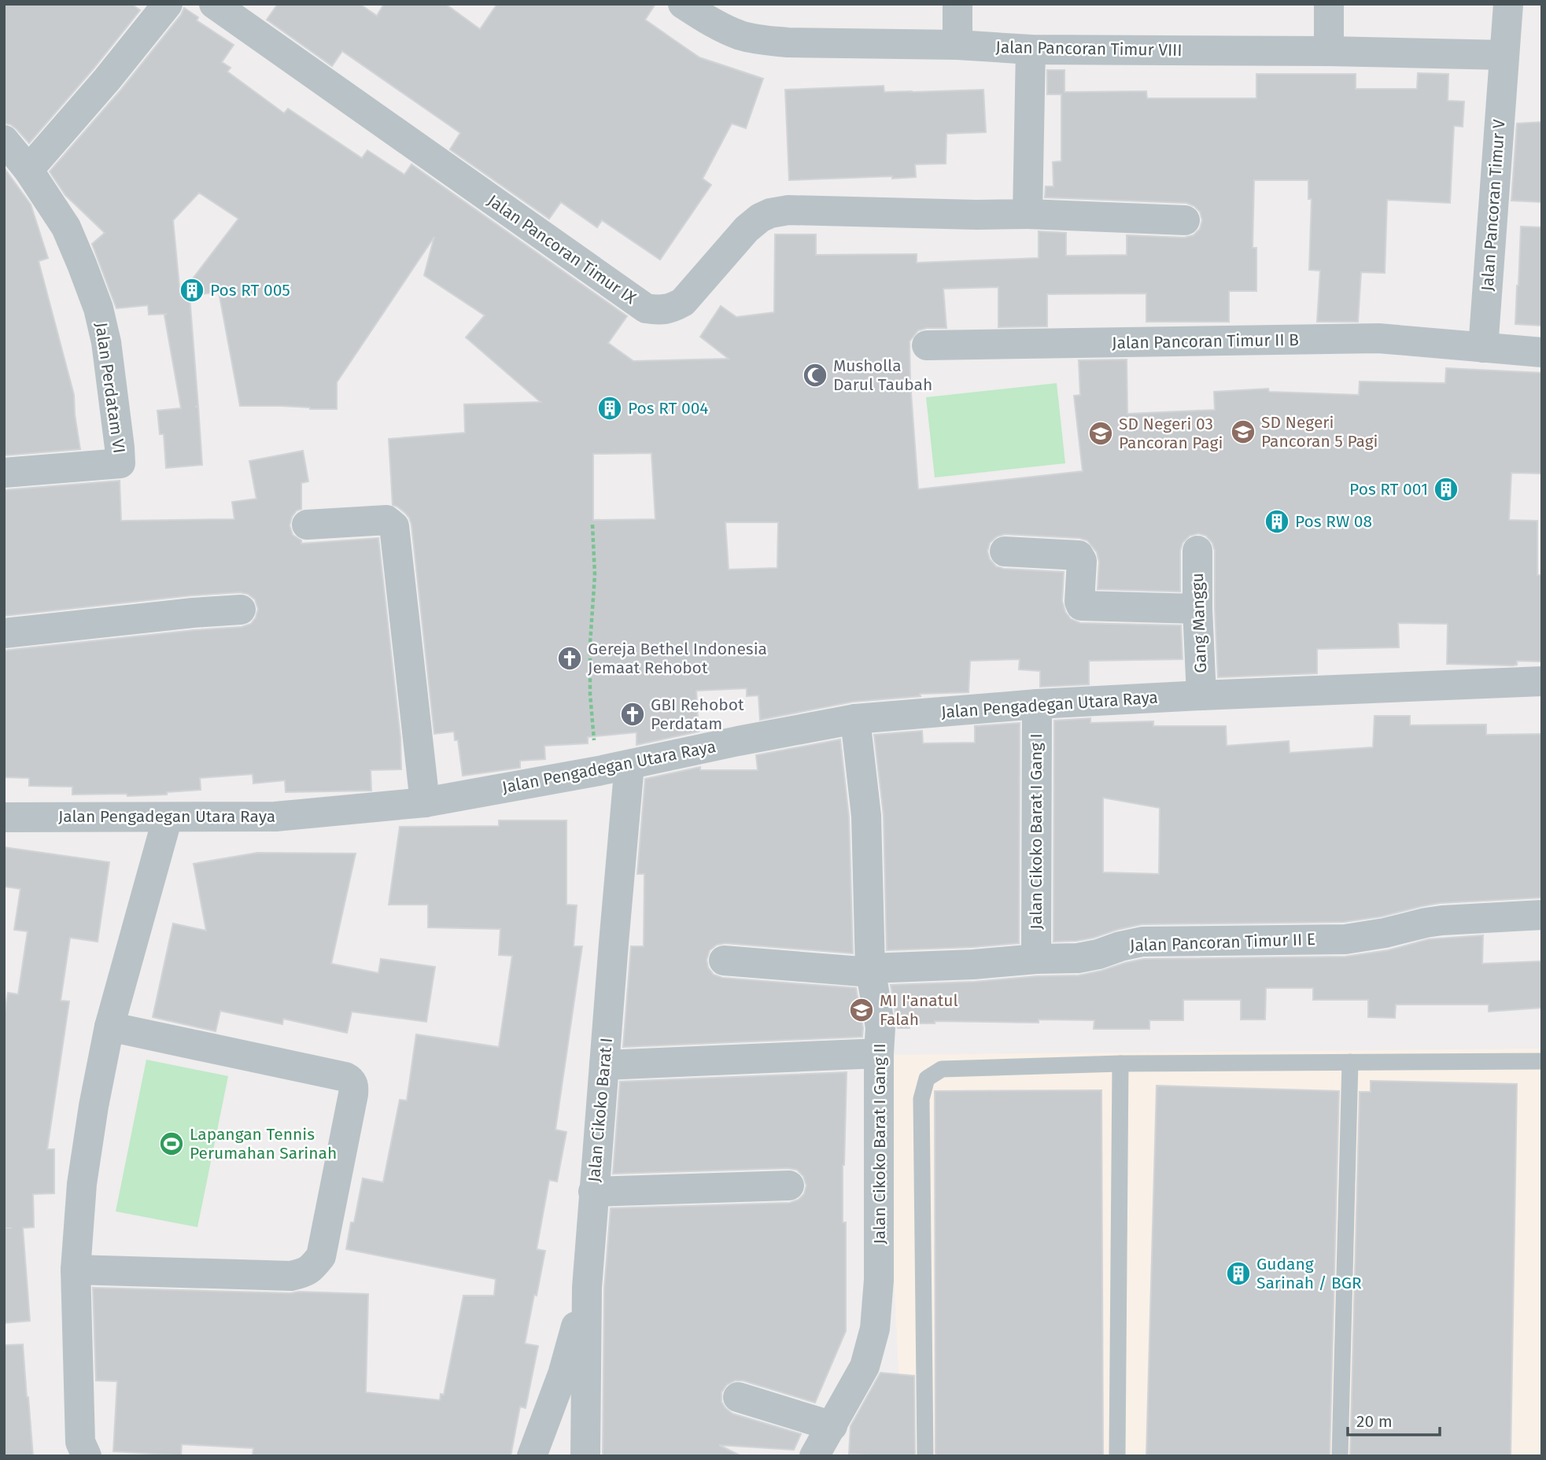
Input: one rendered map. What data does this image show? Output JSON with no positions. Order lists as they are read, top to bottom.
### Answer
{
  "streets": {
    "street": [
      "Jalan Pancoran Timur VIII",
      "Jalan Pancoran Timur V",
      "Jalan Pancoran Timur IX",
      "Jalan Pancoran Timur II B",
      "Jalan Perdatam VI",
      "Gang Manggu",
      "Jalan Pengadegan Utara Raya",
      "Jalan Cikoko Barat I Gang I",
      "Jalan Pancoran Timur II E",
      "Jalan Cikoko Barat I",
      "Jalan Cikoko Barat I Gang II"
    ]
  },
  "crossings": [
    ["Jalan Pancoran Timur VIII", "Jalan Pancoran Timur V"],
    ["Jalan Pancoran Timur V", "Jalan Pancoran Timur II B"],
    ["Gang Manggu", "Jalan Pengadegan Utara Raya"],
    ["Jalan Pengadegan Utara Raya", "Jalan Cikoko Barat I Gang I"],
    ["Jalan Pengadegan Utara Raya", "Jalan Cikoko Barat I"],
    ["Jalan Pengadegan Utara Raya", "Jalan Cikoko Barat I Gang II"],
    ["Jalan Cikoko Barat I Gang I", "Jalan Pancoran Timur II E"],
    ["Jalan Pancoran Timur II E", "Jalan Cikoko Barat I Gang II"]
  ],
  "places": {
    "building": [
      "Pos RT 005",
      "Pos RT 004",
      "Pos RT 001",
      "Pos RW 08",
      "Gudang Sarinah / BGR"
    ],
    "mosque": ["Musholla Darul Taubah"],
    "school or university": ["SD Negeri Pancoran 5 Pagi", "SD Negeri 03 Pancoran Pagi", "MI I'anatul Falah"],
    "church": ["Gereja Bethel Indonesia Jemaat Rehobot", "GBI Rehobot Perdatam"],
    "sports": ["Lapangan Tennis Perumahan Sarinah"]
  },
  "scale_bar": "20 m"
}
